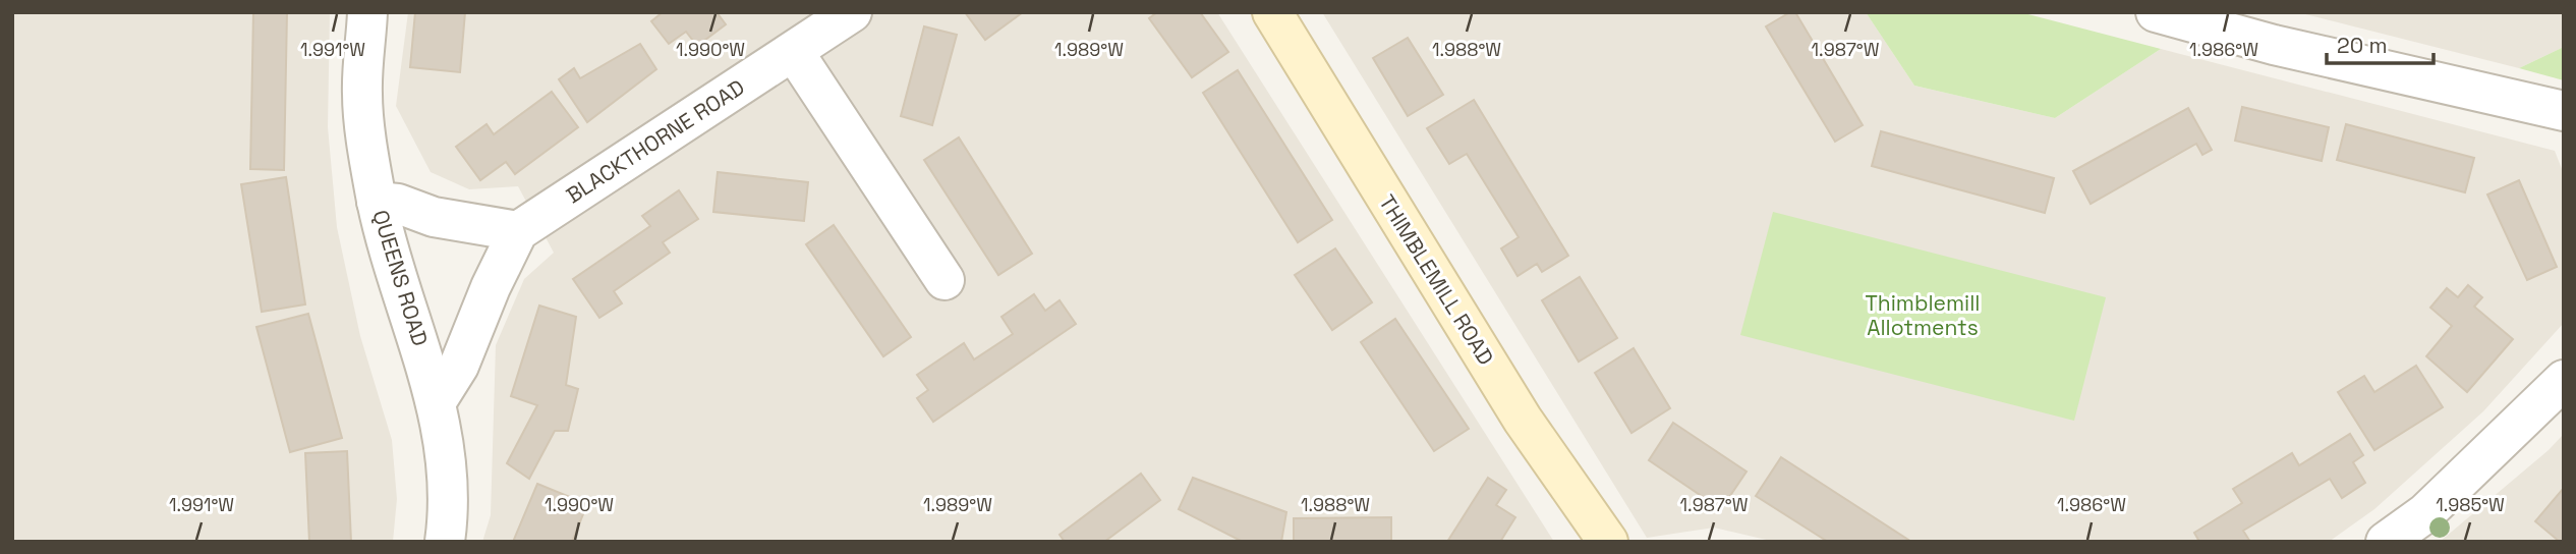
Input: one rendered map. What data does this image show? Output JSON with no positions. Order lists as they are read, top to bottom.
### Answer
{
  "streets": {
    "main road": ["THIMBLEMILL ROAD"],
    "street": ["BLACKTHORNE ROAD", "QUEENS ROAD"]
  },
  "parks": ["Thimblemill Allotments"],
  "scale_bar": "20 m",
  "coordinates": [
    "1.991°W",
    "1.990°W",
    "1.989°W",
    "1.988°W",
    "1.987°W",
    "1.986°W",
    "1.985°W"
  ]
}
